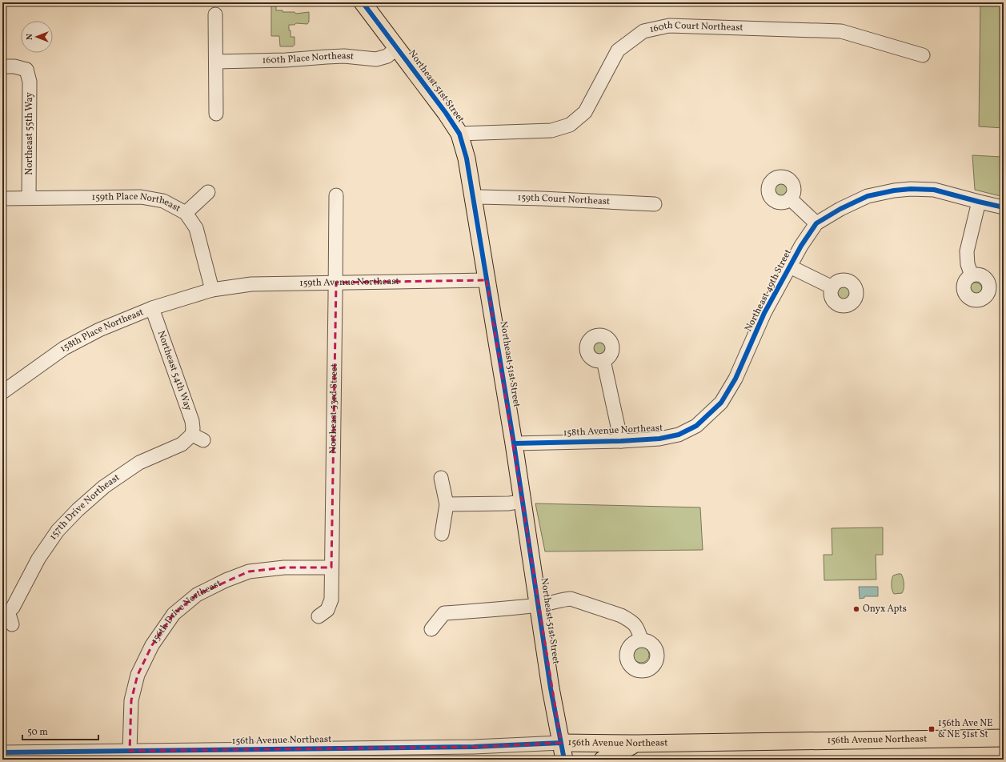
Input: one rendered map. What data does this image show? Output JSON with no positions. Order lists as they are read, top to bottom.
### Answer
{
  "streets": {
    "main road": ["Northeast 51st Street", "156th Avenue Northeast"],
    "street": [
      "160th Court Northeast",
      "160th Place Northeast",
      "Northeast 55th Way",
      "159th Court Northeast",
      "159th Place Northeast",
      "159th Avenue Northeast",
      "Northeast 49th Street",
      "158th Place Northeast",
      "Northeast 54th Way",
      "Northeast 53rd Street",
      "158th Avenue Northeast",
      "157th Drive Northeast",
      "156th Drive Northeast"
    ]
  },
  "crossings": [
    ["160th Court Northeast", "Northeast 51st Street"],
    ["160th Place Northeast", "Northeast 51st Street"],
    ["Northeast 51st Street", "159th Court Northeast"],
    ["Northeast 51st Street", "159th Avenue Northeast"],
    ["Northeast 51st Street", "158th Avenue Northeast"],
    ["Northeast 51st Street", "156th Avenue Northeast"],
    ["Northeast 55th Way", "159th Place Northeast"],
    ["159th Place Northeast", "159th Avenue Northeast"],
    ["159th Place Northeast", "158th Place Northeast"],
    ["159th Avenue Northeast", "158th Place Northeast"],
    ["159th Avenue Northeast", "Northeast 53rd Street"],
    ["Northeast 49th Street", "158th Avenue Northeast"],
    ["158th Place Northeast", "Northeast 54th Way"],
    ["Northeast 54th Way", "157th Drive Northeast"],
    ["Northeast 53rd Street", "156th Drive Northeast"],
    ["156th Drive Northeast", "156th Avenue Northeast"]
  ],
  "places": {
    "other": ["Onyx Apts"],
    "transit": ["156th Ave NE & NE 51st St"]
  },
  "scale_bar": "50 m",
  "north": "left"
}
